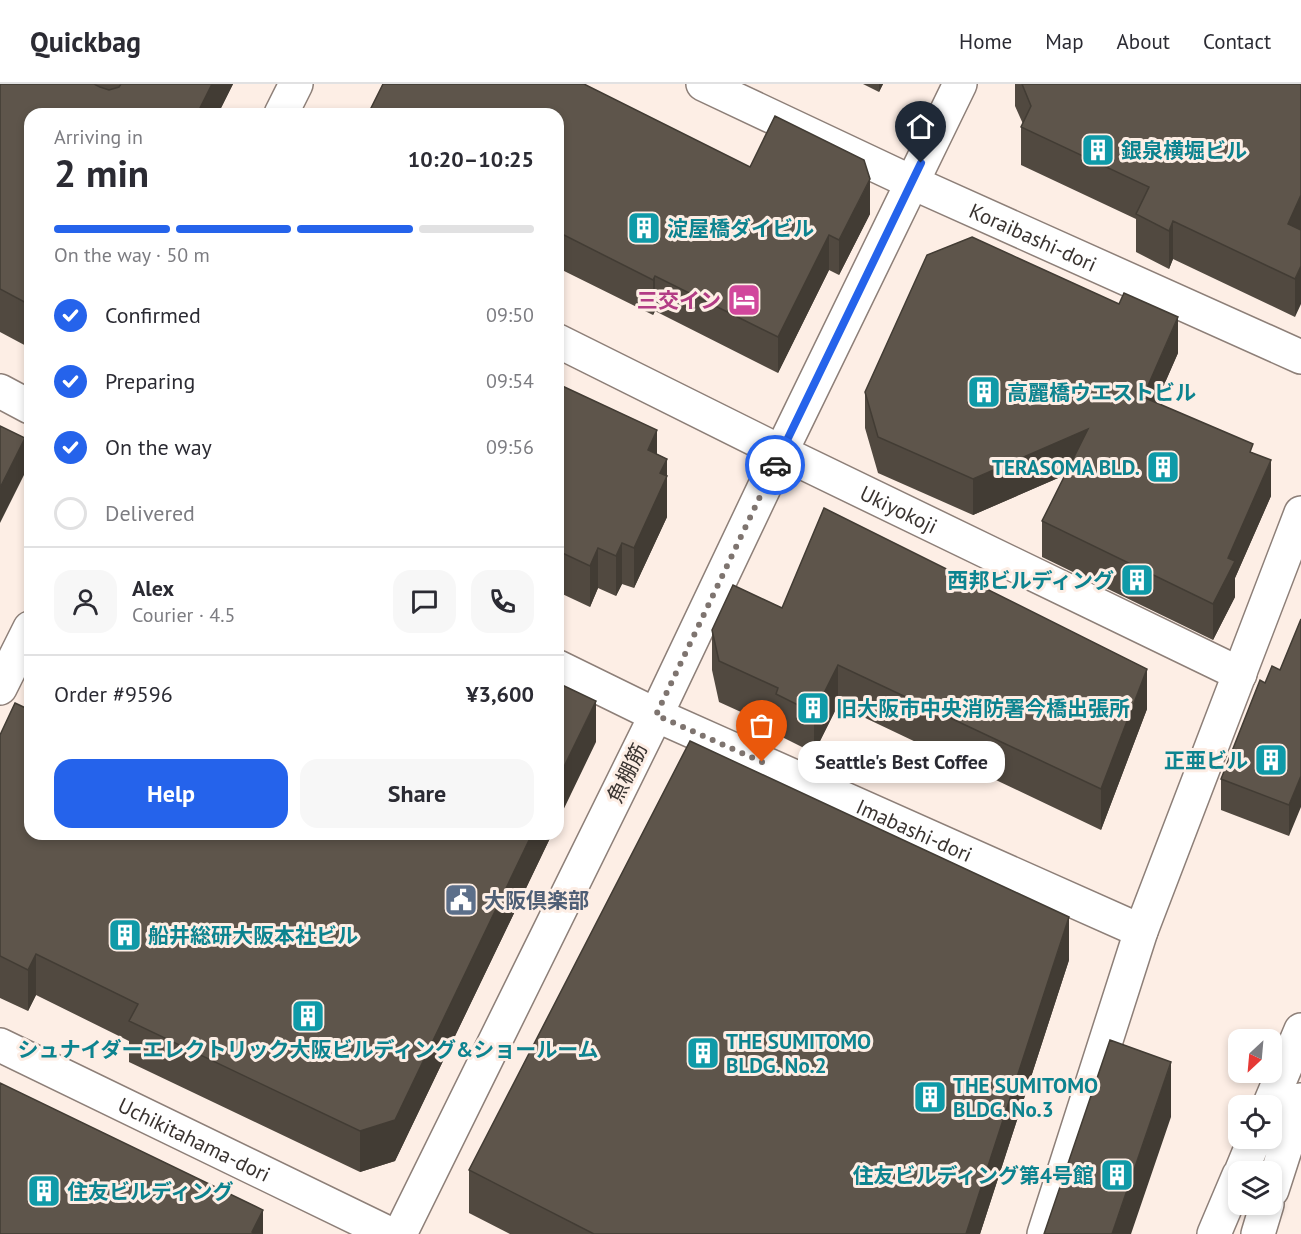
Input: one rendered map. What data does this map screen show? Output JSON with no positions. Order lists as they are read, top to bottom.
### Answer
{
  "streets": {
    "main road": [
      "Koraibashi-dori",
      "Ukiyokoji",
      "魚棚筋",
      "Imabashi-dori",
      "Uchikitahama-dori"
    ]
  },
  "crossings": [
    ["Koraibashi-dori", "魚棚筋"],
    ["Ukiyokoji", "魚棚筋"],
    ["魚棚筋", "Imabashi-dori"]
  ],
  "places": {
    "building": [
      "銀泉横堀ビル",
      "淀屋橋ダイビル",
      "高麗橋ウエストビル",
      "TERASOMA BLD.",
      "西邦ビルディング",
      "旧大阪市中央消防署今橋出張所",
      "正亜ビル",
      "船井総研大阪本社ビル",
      "シュナイダーエレクトリック大阪ビルディング&ショールーム",
      "THE SUMITOMO BLDG. No.2",
      "THE SUMITOMO BLDG. No.3",
      "住友ビルディング第4号館",
      "住友ビルディング"
    ],
    "hotel": ["三交イン"],
    "other": ["Seattle's Best Coffee"],
    "public building": ["大阪倶楽部"]
  },
  "north": "bottom left",
  "page": {
    "header": "Quickbag",
    "nav": [
      "Home",
      "Map",
      "About",
      "Contact"
    ],
    "heading": ["2 min", "Arriving in", "10:20–10:25"],
    "panel": [
      "Alex",
      "Courier · 4.5",
      "Order #9596",
      "¥3,600"
    ],
    "bar": "On the way · 50 m",
    "list": [
      ["Confirmed", "09:50"],
      ["Preparing", "09:54"],
      ["On the way", "09:56"],
      "Delivered"
    ],
    "bubble": "Seattle's Best Coffee",
    "buttons": ["Help", "Share"]
  }
}
